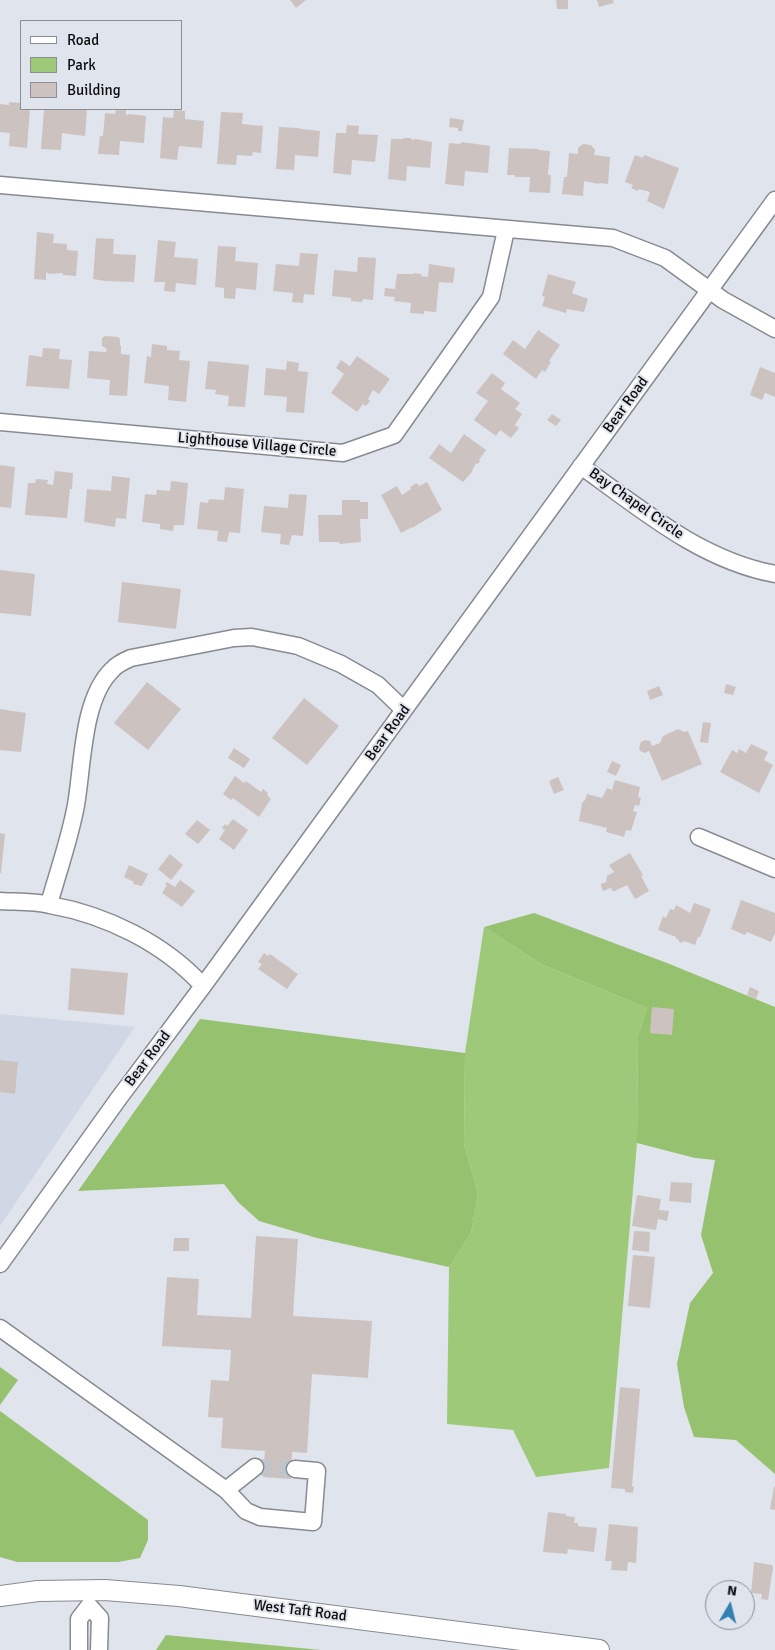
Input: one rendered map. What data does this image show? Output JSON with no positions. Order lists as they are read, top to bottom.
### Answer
{
  "streets": {
    "main road": ["West Taft Road"],
    "street": ["Bear Road", "Lighthouse Village Circle", "Bay Chapel Circle"]
  },
  "crossings": [
    ["Bear Road", "Bay Chapel Circle"]
  ],
  "legend": ["Road", "Park", "Building"],
  "north": "top"
}
